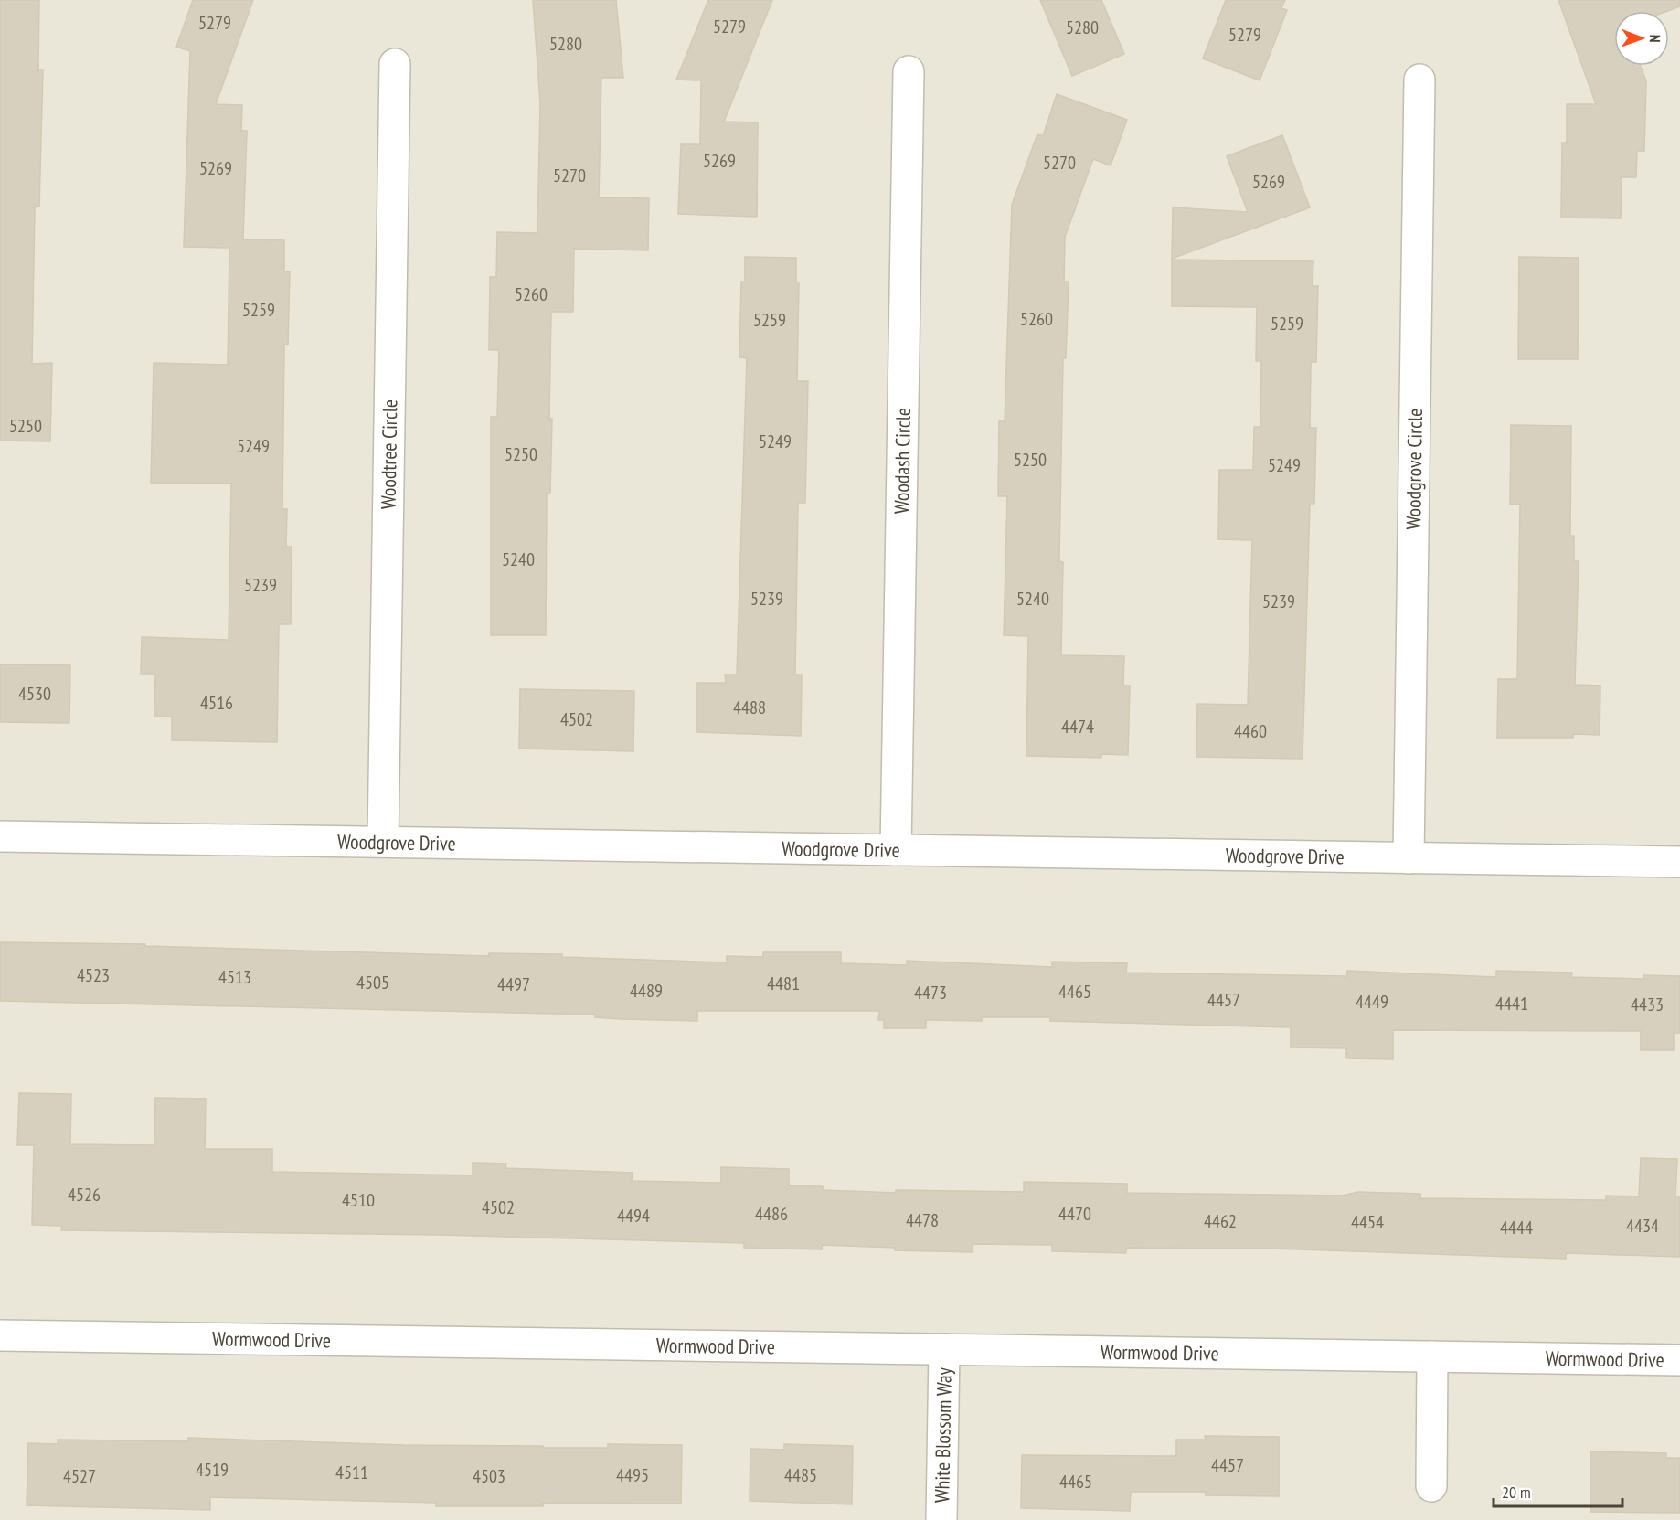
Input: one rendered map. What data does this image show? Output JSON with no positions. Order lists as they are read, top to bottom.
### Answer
{
  "streets": {
    "street": [
      "Woodtree Circle",
      "Woodash Circle",
      "Woodgrove Circle",
      "Woodgrove Drive",
      "Wormwood Drive",
      "White Blossom Way"
    ]
  },
  "crossings": [
    ["Woodtree Circle", "Woodgrove Drive"],
    ["Woodash Circle", "Woodgrove Drive"],
    ["Woodgrove Circle", "Woodgrove Drive"],
    ["Wormwood Drive", "White Blossom Way"]
  ],
  "house_numbers": [
    "5279",
    "5279",
    "5280",
    "5279",
    "5280",
    "5269",
    "5270",
    "5269",
    "5270",
    "5269",
    "5260",
    "5259",
    "5260",
    "5259",
    "5259",
    "5250",
    "5249",
    "5249",
    "5250",
    "5250",
    "5249",
    "5240",
    "5239",
    "5239",
    "5240",
    "5239",
    "4530",
    "4516",
    "4488",
    "4502",
    "4474",
    "4460",
    "4523",
    "4513",
    "4505",
    "4481",
    "4497",
    "4489",
    "4465",
    "4473",
    "4457",
    "4449",
    "4441",
    "4433",
    "4526",
    "4510",
    "4502",
    "4486",
    "4470",
    "4494",
    "4478",
    "4462",
    "4454",
    "4434",
    "4444",
    "4457",
    "4519",
    "4511",
    "4495",
    "4485",
    "4527",
    "4503",
    "4465"
  ],
  "scale_bar": "20 m",
  "north": "right"
}
